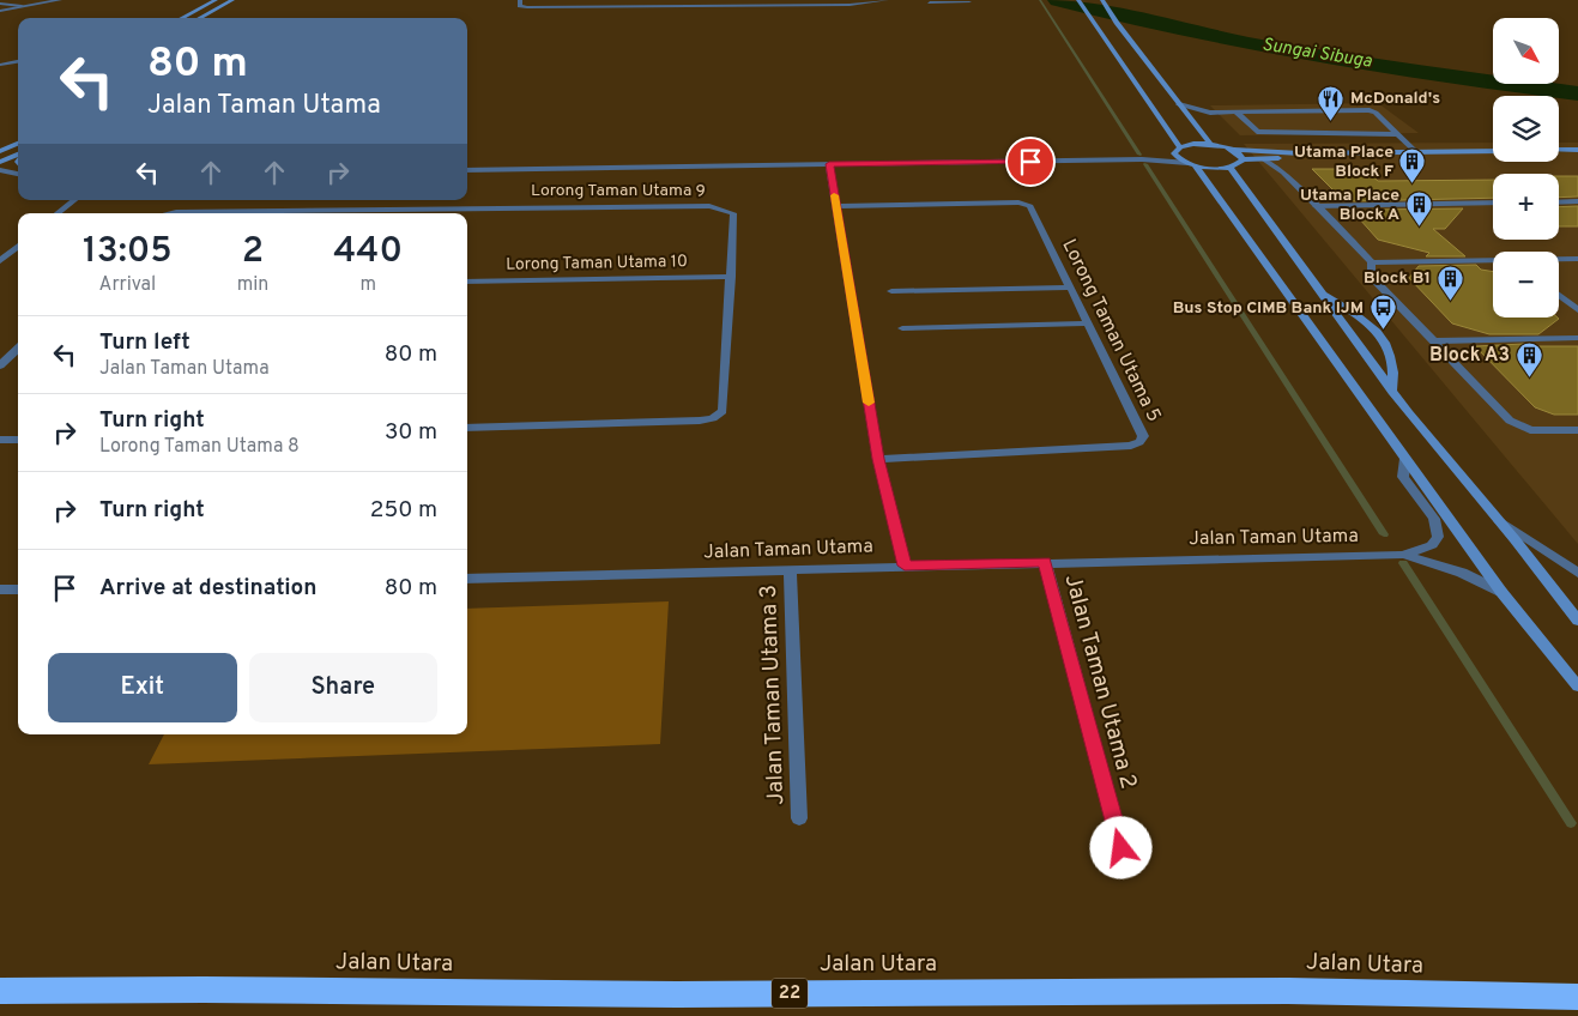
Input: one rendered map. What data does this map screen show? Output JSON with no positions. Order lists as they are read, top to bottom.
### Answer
{
  "streets": {
    "highway": ["Jalan Utara", "22"],
    "street": [
      "Lorong Taman Utama 9",
      "Lorong Taman Utama 10",
      "Lorong Taman Utama 5",
      "Jalan Taman Utama",
      "Jalan Taman Utama 2",
      "Jalan Taman Utama 3"
    ]
  },
  "crossings": [
    ["Lorong Taman Utama 9", "Lorong Taman Utama 10"],
    ["Jalan Taman Utama", "Jalan Taman Utama 2"],
    ["Jalan Taman Utama", "Jalan Taman Utama 3"]
  ],
  "water": ["Sungai Sibuga"],
  "places": {
    "restaurant": ["McDonald's"],
    "building": [
      "Utama Place Block F",
      "Utama Place Block A",
      "Block B1",
      "Block A3"
    ],
    "bus stop": ["Bus Stop CIMB Bank IJM"]
  },
  "north": "bottom right",
  "page": {
    "map_buttons": ["+", "−"],
    "turn": ["80 m", "Jalan Taman Utama"],
    "eta": [
      "13:05",
      "Arrival",
      "2",
      "min",
      "440",
      "m"
    ],
    "list": [
      {
        "name": "Turn left",
        "note": "Jalan Taman Utama",
        "value": "80 m"
      },
      {
        "name": "Turn right",
        "note": "Lorong Taman Utama 8",
        "value": "30 m"
      },
      {
        "name": "Turn right",
        "value": "250 m"
      },
      {
        "name": "Arrive at destination",
        "value": "80 m"
      }
    ],
    "buttons": ["Exit", "Share"]
  }
}
